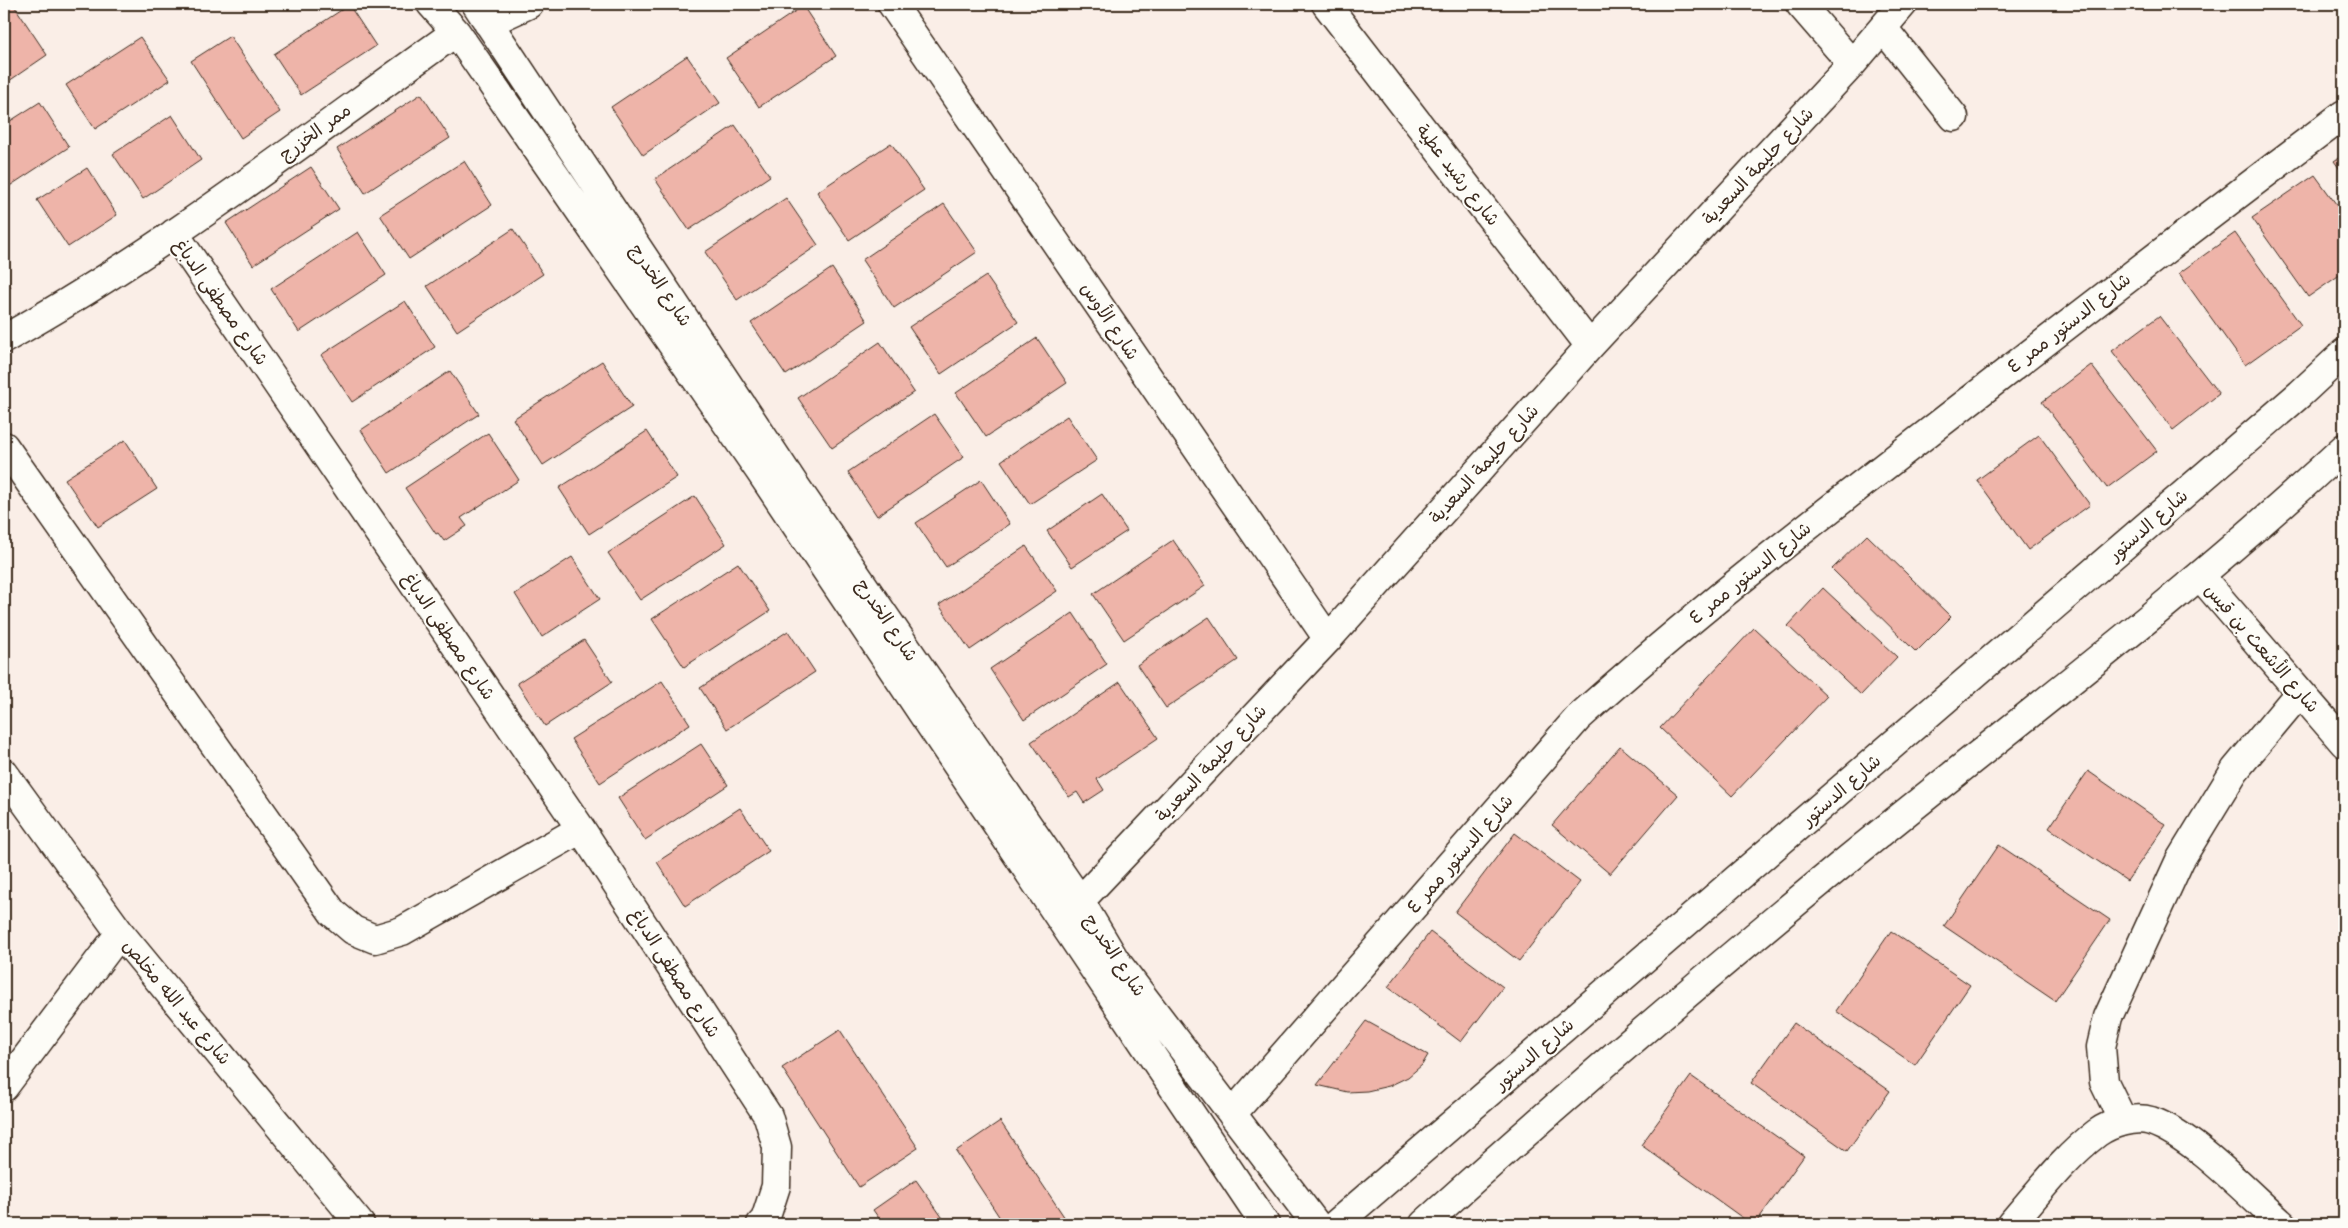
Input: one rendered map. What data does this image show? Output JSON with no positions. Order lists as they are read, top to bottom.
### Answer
{
  "streets": {
    "street": [
      "ممر الخزرج",
      "شارع حليمة السعدية",
      "شارع رشيد عطية",
      "شارع الخدرج",
      "شارع مصطفى الدباغ",
      "شارع الأوس",
      "شارع الدستور ممر ٤",
      "شارع الدستور",
      "شارع الأشعث بن قيس",
      "شارع عبد الله مخلص"
    ]
  },
  "crossings": [
    ["ممر الخزرج", "شارع الخدرج"],
    ["ممر الخزرج", "شارع مصطفى الدباغ"],
    ["شارع حليمة السعدية", "شارع رشيد عطية"],
    ["شارع حليمة السعدية", "شارع الخدرج"],
    ["شارع حليمة السعدية", "شارع الأوس"],
    ["شارع الخدرج", "شارع الدستور ممر ٤"]
  ]
}
